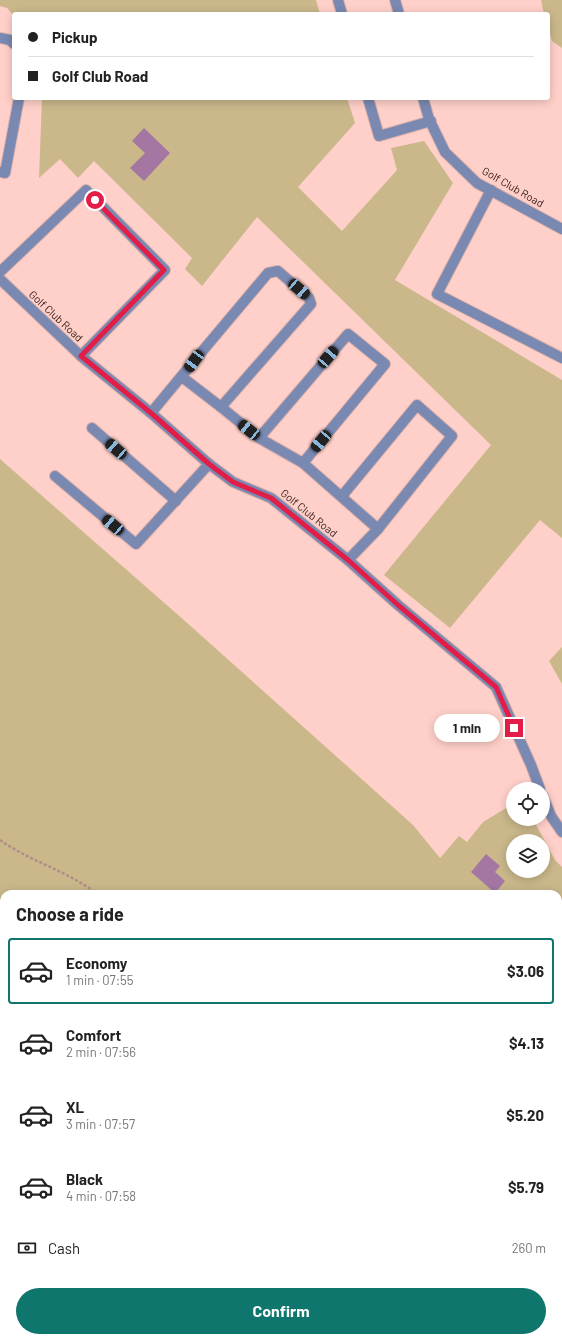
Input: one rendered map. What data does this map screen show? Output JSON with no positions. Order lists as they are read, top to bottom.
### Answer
{
  "streets": {
    "street": ["Golf Club Road"]
  },
  "page": {
    "banner": ["Pickup", "Golf Club Road"],
    "bubble": "1 min",
    "heading": "Choose a ride",
    "list": [
      {
        "name": "Economy",
        "note": "1 min · 07:55",
        "value": "$3.06"
      },
      {
        "name": "Comfort",
        "note": "2 min · 07:56",
        "value": "$4.13"
      },
      {
        "name": "XL",
        "note": "3 min · 07:57",
        "value": "$5.20"
      },
      {
        "name": "Black",
        "note": "4 min · 07:58",
        "value": "$5.79"
      }
    ],
    "pay": ["Cash", "260 m"],
    "buttons": "Confirm"
  }
}
